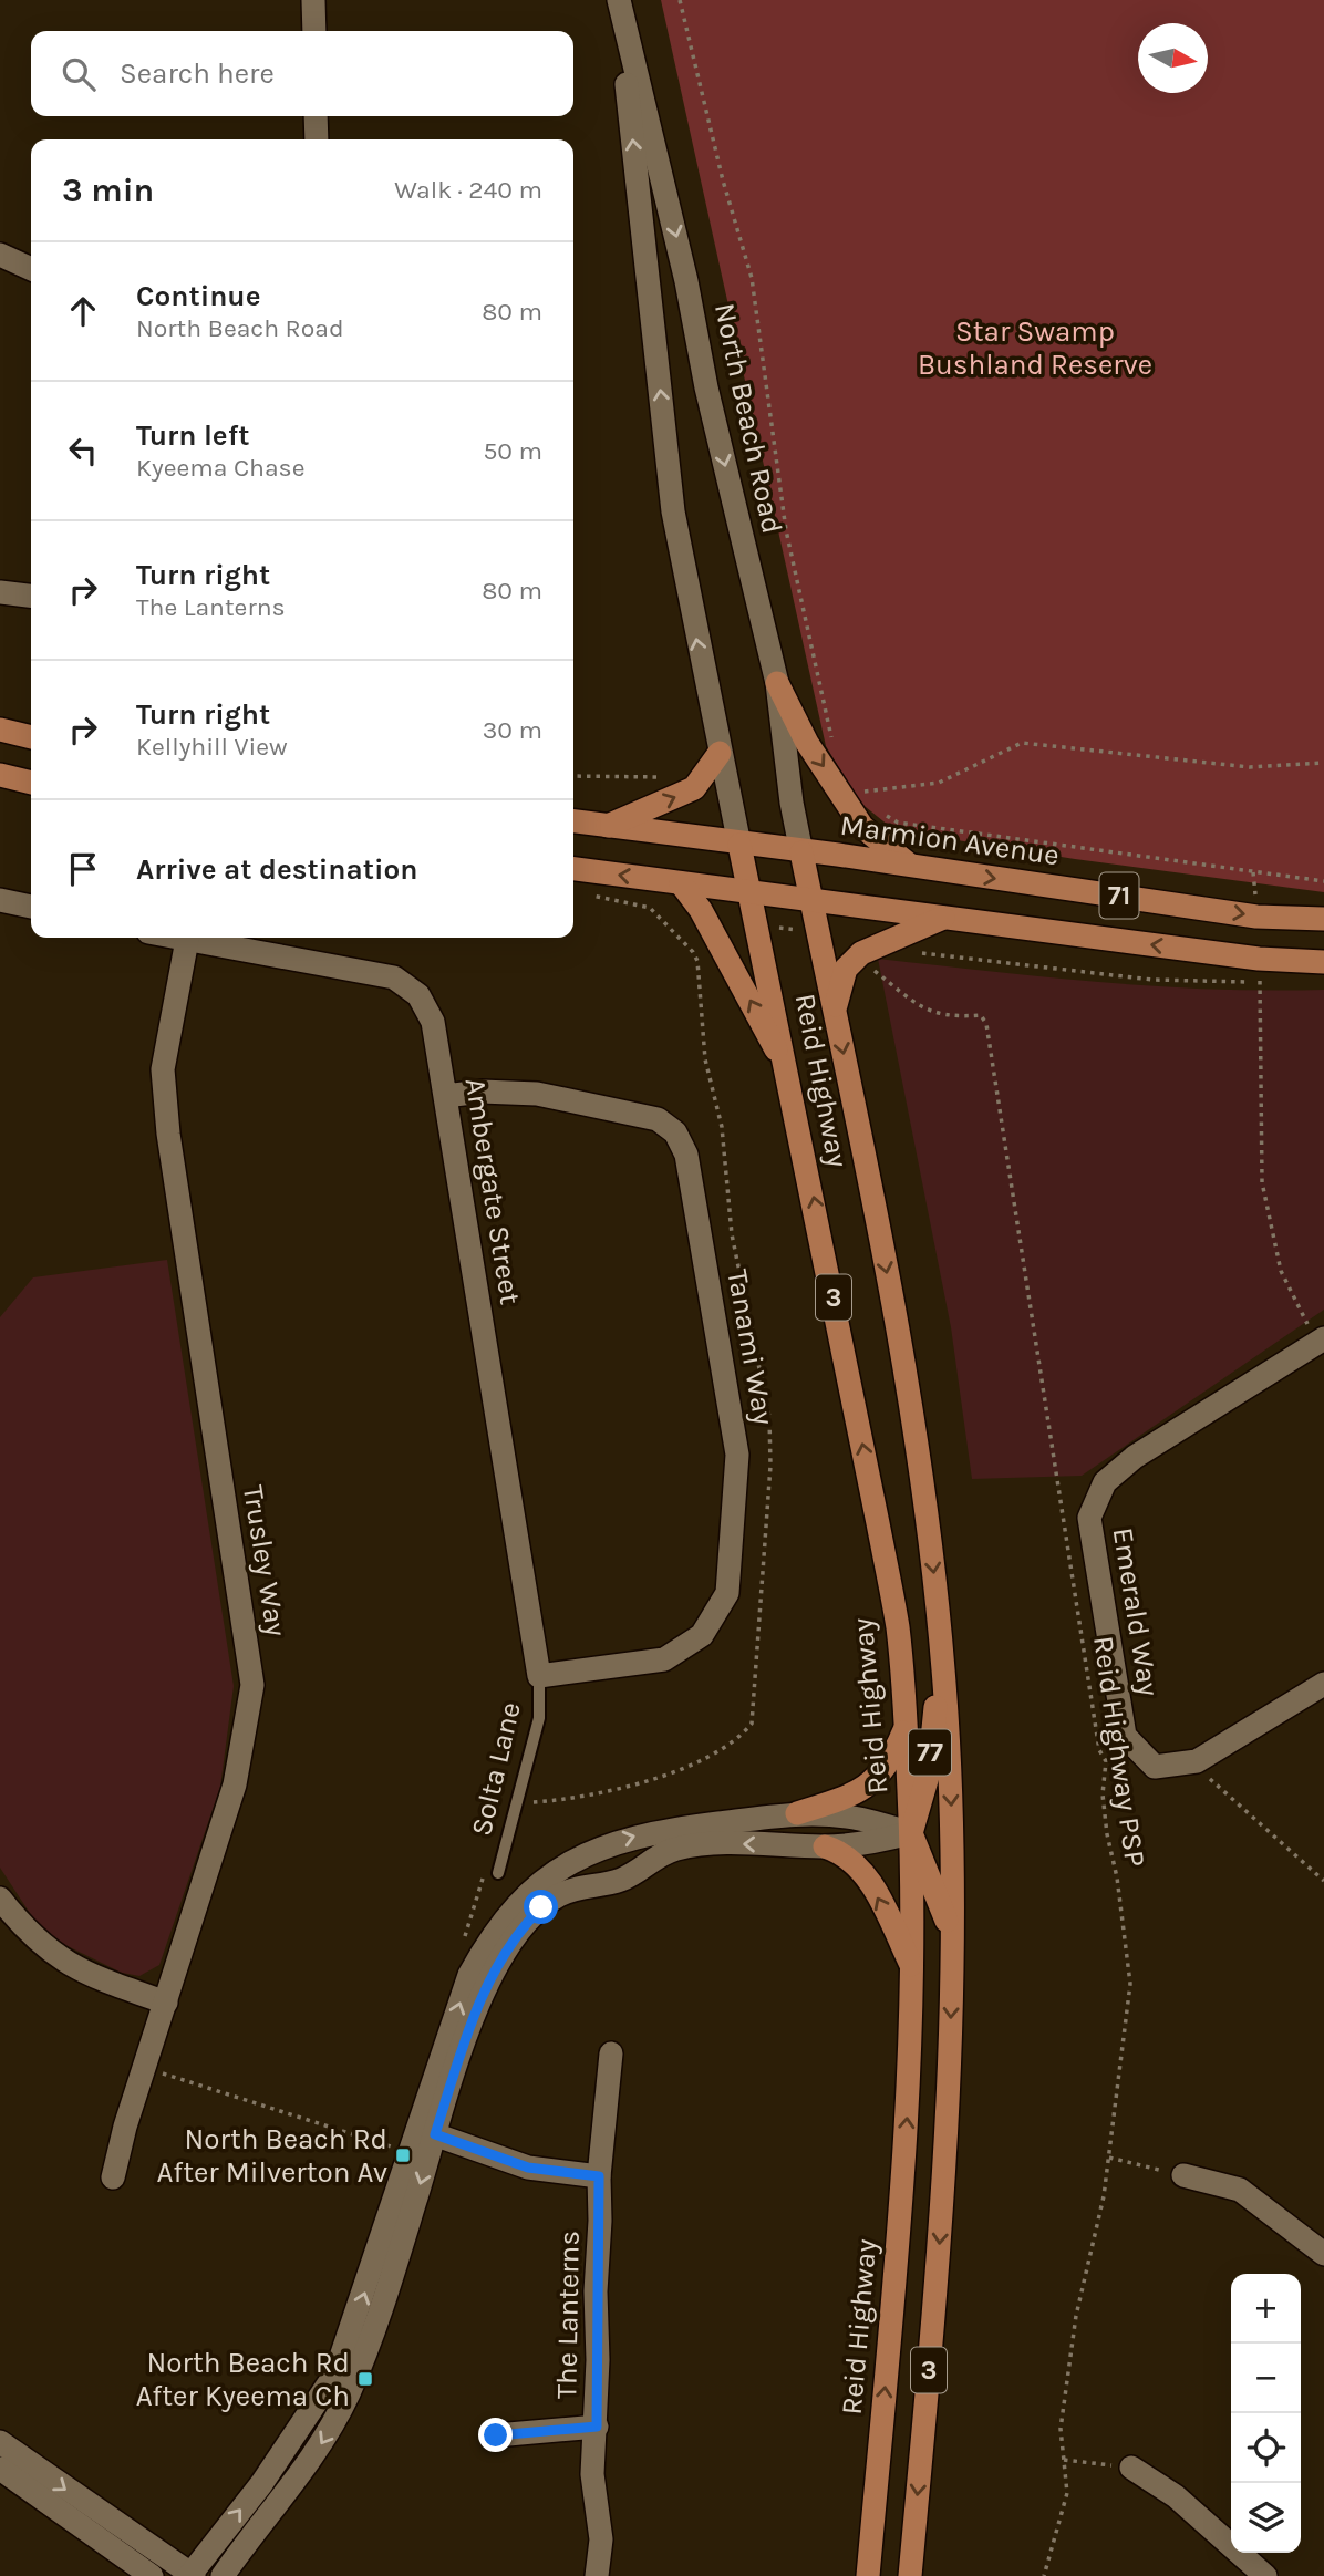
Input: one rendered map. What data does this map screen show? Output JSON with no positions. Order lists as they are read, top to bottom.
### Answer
{
  "streets": {
    "highway": [
      "Marmion Avenue",
      "71",
      "Reid Highway",
      "3",
      "77"
    ],
    "street": [
      "North Beach Road",
      "Ambergate Street",
      "Tanami Way",
      "Trusley Way",
      "Emerald Way",
      "The Lanterns"
    ],
    "lane": ["Solta Lane"],
    "path": ["Reid Highway PSP"]
  },
  "crossings": [
    ["North Beach Road", "Marmion Avenue"],
    ["North Beach Road", "Reid Highway"],
    ["Marmion Avenue", "Reid Highway"],
    ["71", "Reid Highway"],
    ["Reid Highway", "77"],
    ["Ambergate Street", "Tanami Way"],
    ["Ambergate Street", "Trusley Way"],
    ["Ambergate Street", "Solta Lane"],
    ["Tanami Way", "Solta Lane"]
  ],
  "parks": ["Star Swamp Bushland Reserve"],
  "places": {
    "transit": ["North Beach Rd After Milverton Av", "North Beach Rd After Kyeema Ch"]
  },
  "north": "right",
  "page": {
    "search": "Search here",
    "heading": ["3 min", "Walk · 240 m"],
    "list": [
      ["Continue", "North Beach Road", "80 m"],
      ["Turn left", "Kyeema Chase", "50 m"],
      ["Turn right", "The Lanterns", "80 m"],
      ["Turn right", "Kellyhill View", "30 m"],
      "Arrive at destination"
    ],
    "map_buttons": ["+", "−"]
  }
}
